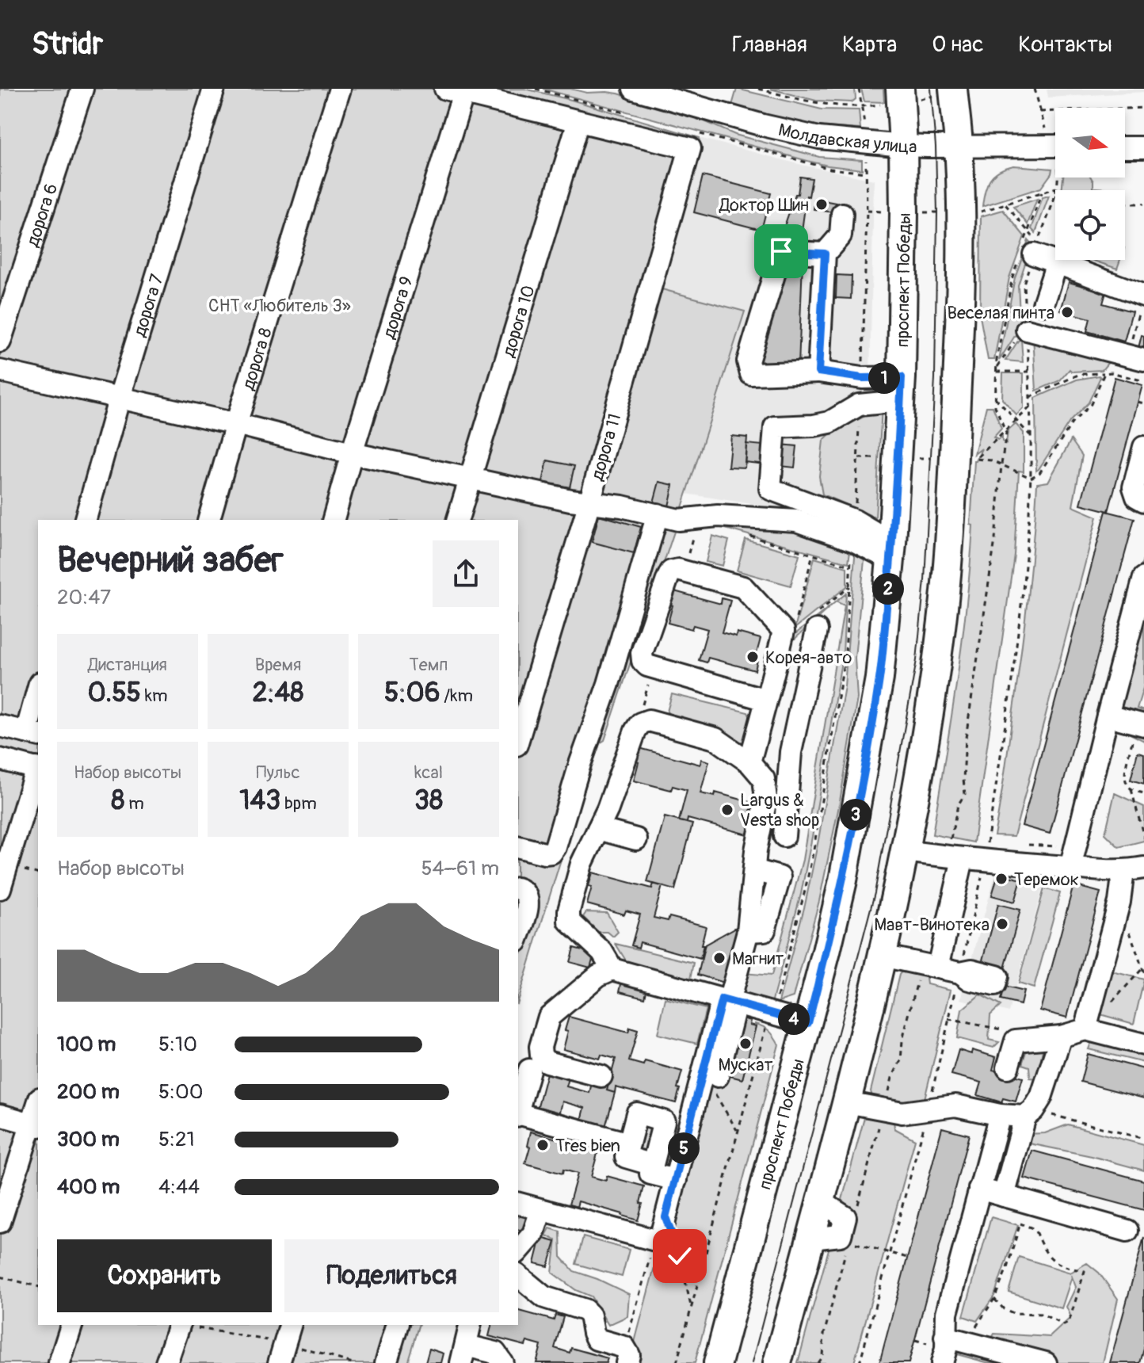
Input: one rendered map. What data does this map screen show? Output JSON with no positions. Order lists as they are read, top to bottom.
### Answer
{
  "streets": {
    "main road": ["проспект Победы"],
    "street": [
      "Молдавская улица",
      "дорога 6",
      "дорога 7",
      "дорога 9",
      "дорога 10",
      "дорога 8",
      "дорога 11"
    ]
  },
  "crossings": [
    ["Молдавская улица", "проспект Победы"],
    ["дорога 10", "дорога 11"]
  ],
  "parks": ["СНТ «Любитель 3»"],
  "places": [
    "Доктор Шин",
    "Веселая пинта",
    "Корея-авто",
    "Largus & Vesta shop",
    "Теремок",
    "Мавт-Винотека",
    "Магнит",
    "Мускат",
    "Tres bien"
  ],
  "north": "right",
  "page": {
    "header": "Stridr",
    "nav": [
      "Главная",
      "Карта",
      "О нас",
      "Контакты"
    ],
    "pins": [
      "1",
      "2",
      "3",
      "4",
      "5"
    ],
    "heading": ["Вечерний забег", "20:47"],
    "stats": [
      ["Дистанция", "0.55 km"],
      ["Время", "2:48"],
      ["Темп", "5:06 /km"],
      ["Набор высоты", "8 m"],
      ["Пульс", "143 bpm"],
      ["kcal", "38"]
    ],
    "chart": ["Набор высоты", "54–61 m"],
    "list": [
      {
        "name": "100 m",
        "note": "5:10"
      },
      {
        "name": "200 m",
        "note": "5:00"
      },
      {
        "name": "300 m",
        "note": "5:21"
      },
      {
        "name": "400 m",
        "note": "4:44"
      }
    ],
    "buttons": ["Сохранить", "Поделиться"]
  }
}
